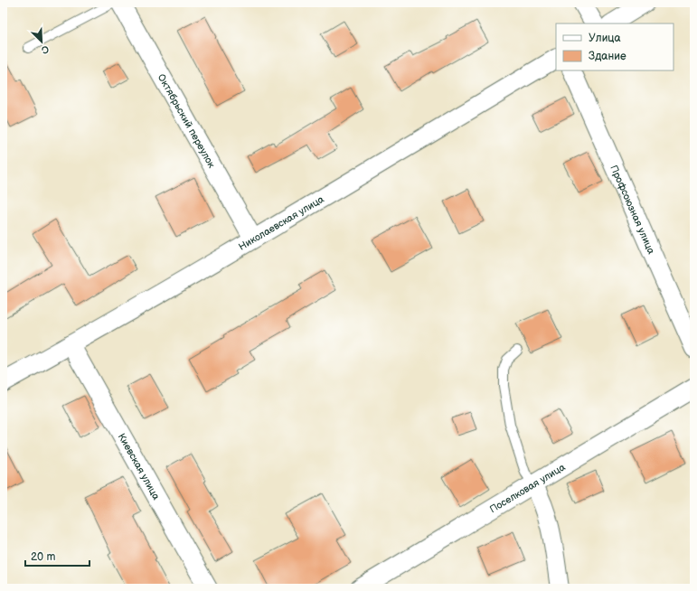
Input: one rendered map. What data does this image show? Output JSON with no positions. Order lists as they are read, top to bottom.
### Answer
{
  "streets": {
    "street": [
      "Октябрьский переулок",
      "Профсоюзная улица",
      "Николаевская улица",
      "Киевская улица",
      "Поселковая улица"
    ]
  },
  "crossings": [
    ["Октябрьский переулок", "Николаевская улица"],
    ["Николаевская улица", "Киевская улица"]
  ],
  "legend": ["Улица", "Здание"],
  "scale_bar": "20 m",
  "north": "bottom right"
}
